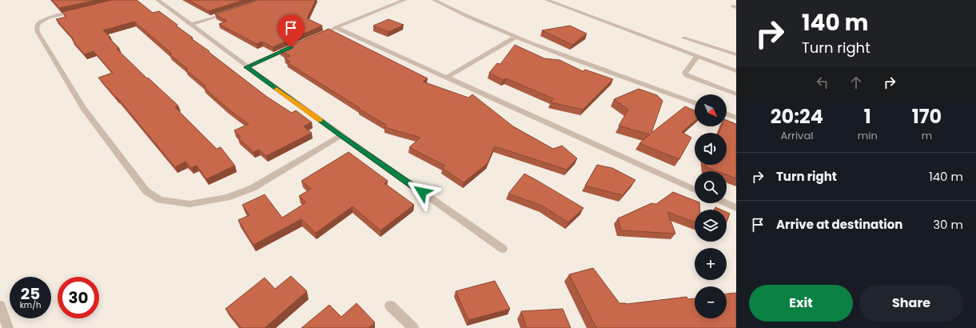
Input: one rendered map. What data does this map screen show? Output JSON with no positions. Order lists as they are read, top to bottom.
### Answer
{
  "north": "bottom right",
  "page": {
    "turn": ["140 m", "Turn right"],
    "map_buttons": ["+", "−"],
    "eta": [
      "20:24",
      "Arrival",
      "1",
      "min",
      "170",
      "m"
    ],
    "list": [
      {
        "name": "Turn right",
        "value": "140 m"
      },
      {
        "name": "Arrive at destination",
        "value": "30 m"
      }
    ],
    "speed": "25 km/h",
    "limit": "30",
    "buttons": ["Exit", "Share"]
  }
}
